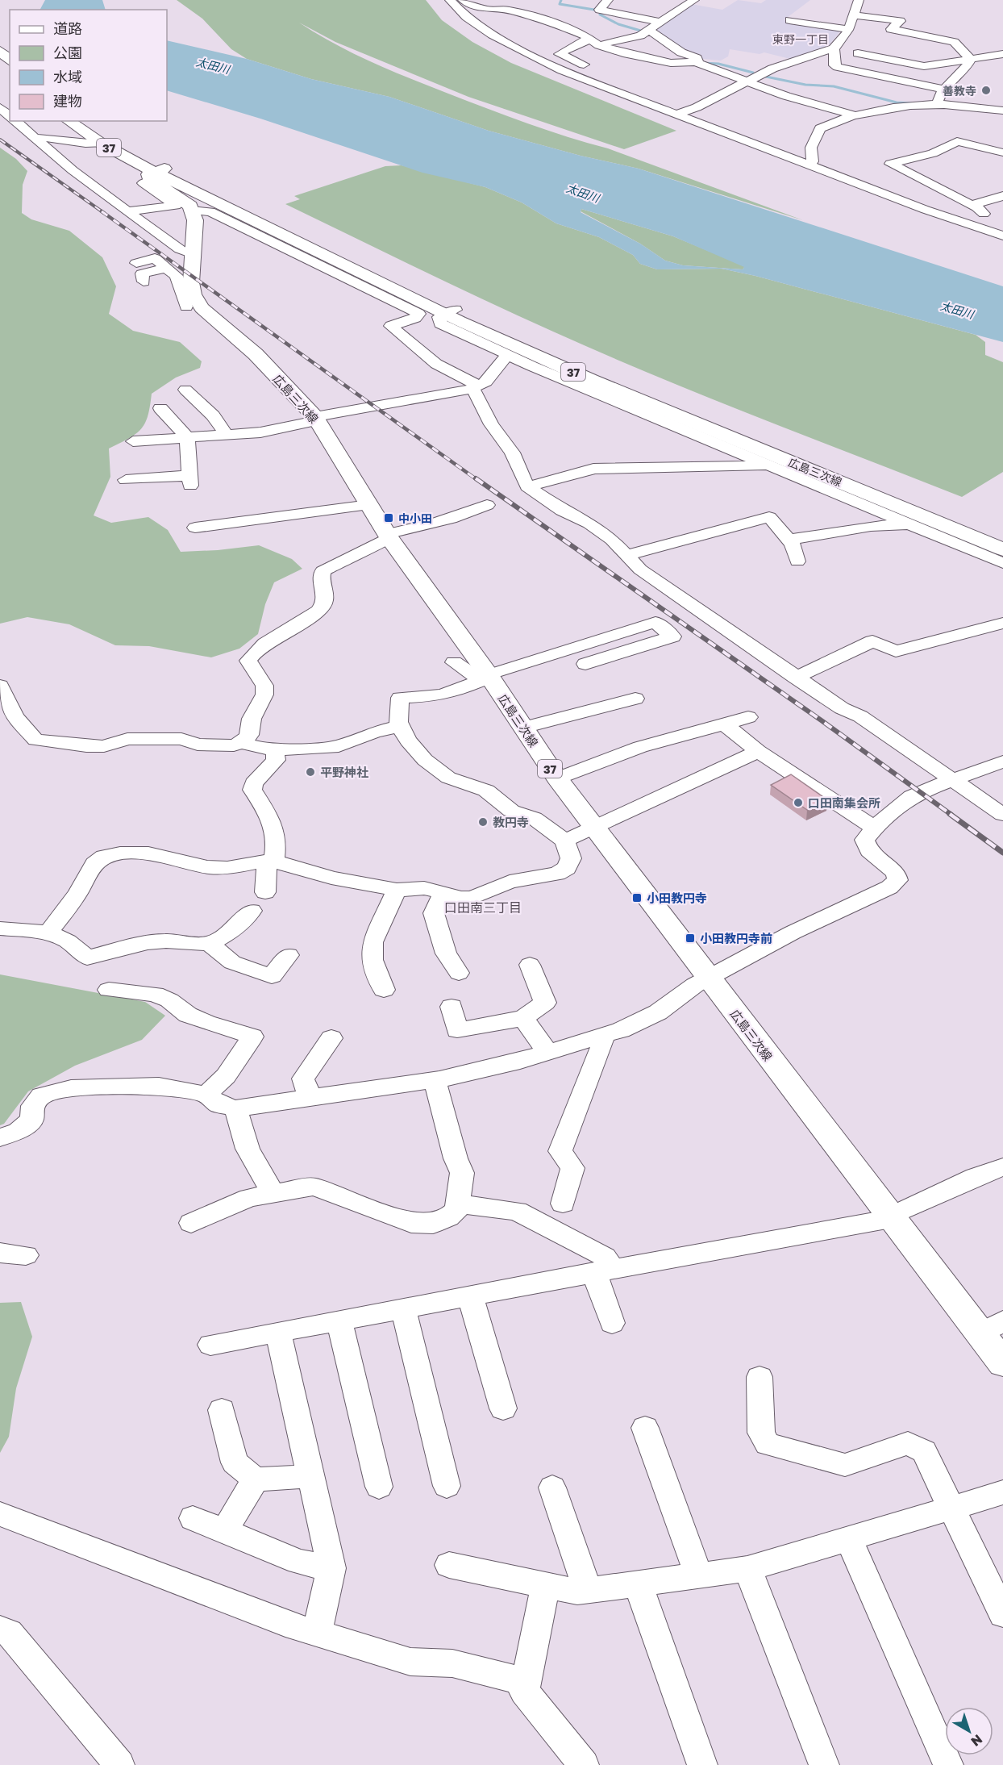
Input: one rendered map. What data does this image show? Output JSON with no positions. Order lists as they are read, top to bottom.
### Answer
{
  "streets": {
    "main road": ["37", "広島三次線"]
  },
  "districts": ["東野一丁目", "口田南三丁目"],
  "water": ["太田川"],
  "places": {
    "other": [
      "善教寺",
      "平野神社",
      "口田南集会所",
      "教円寺"
    ],
    "transit": ["中小田", "小田教円寺", "小田教円寺前"]
  },
  "legend": [
    "道路",
    "公園",
    "水域",
    "建物"
  ],
  "north": "bottom right"
}
